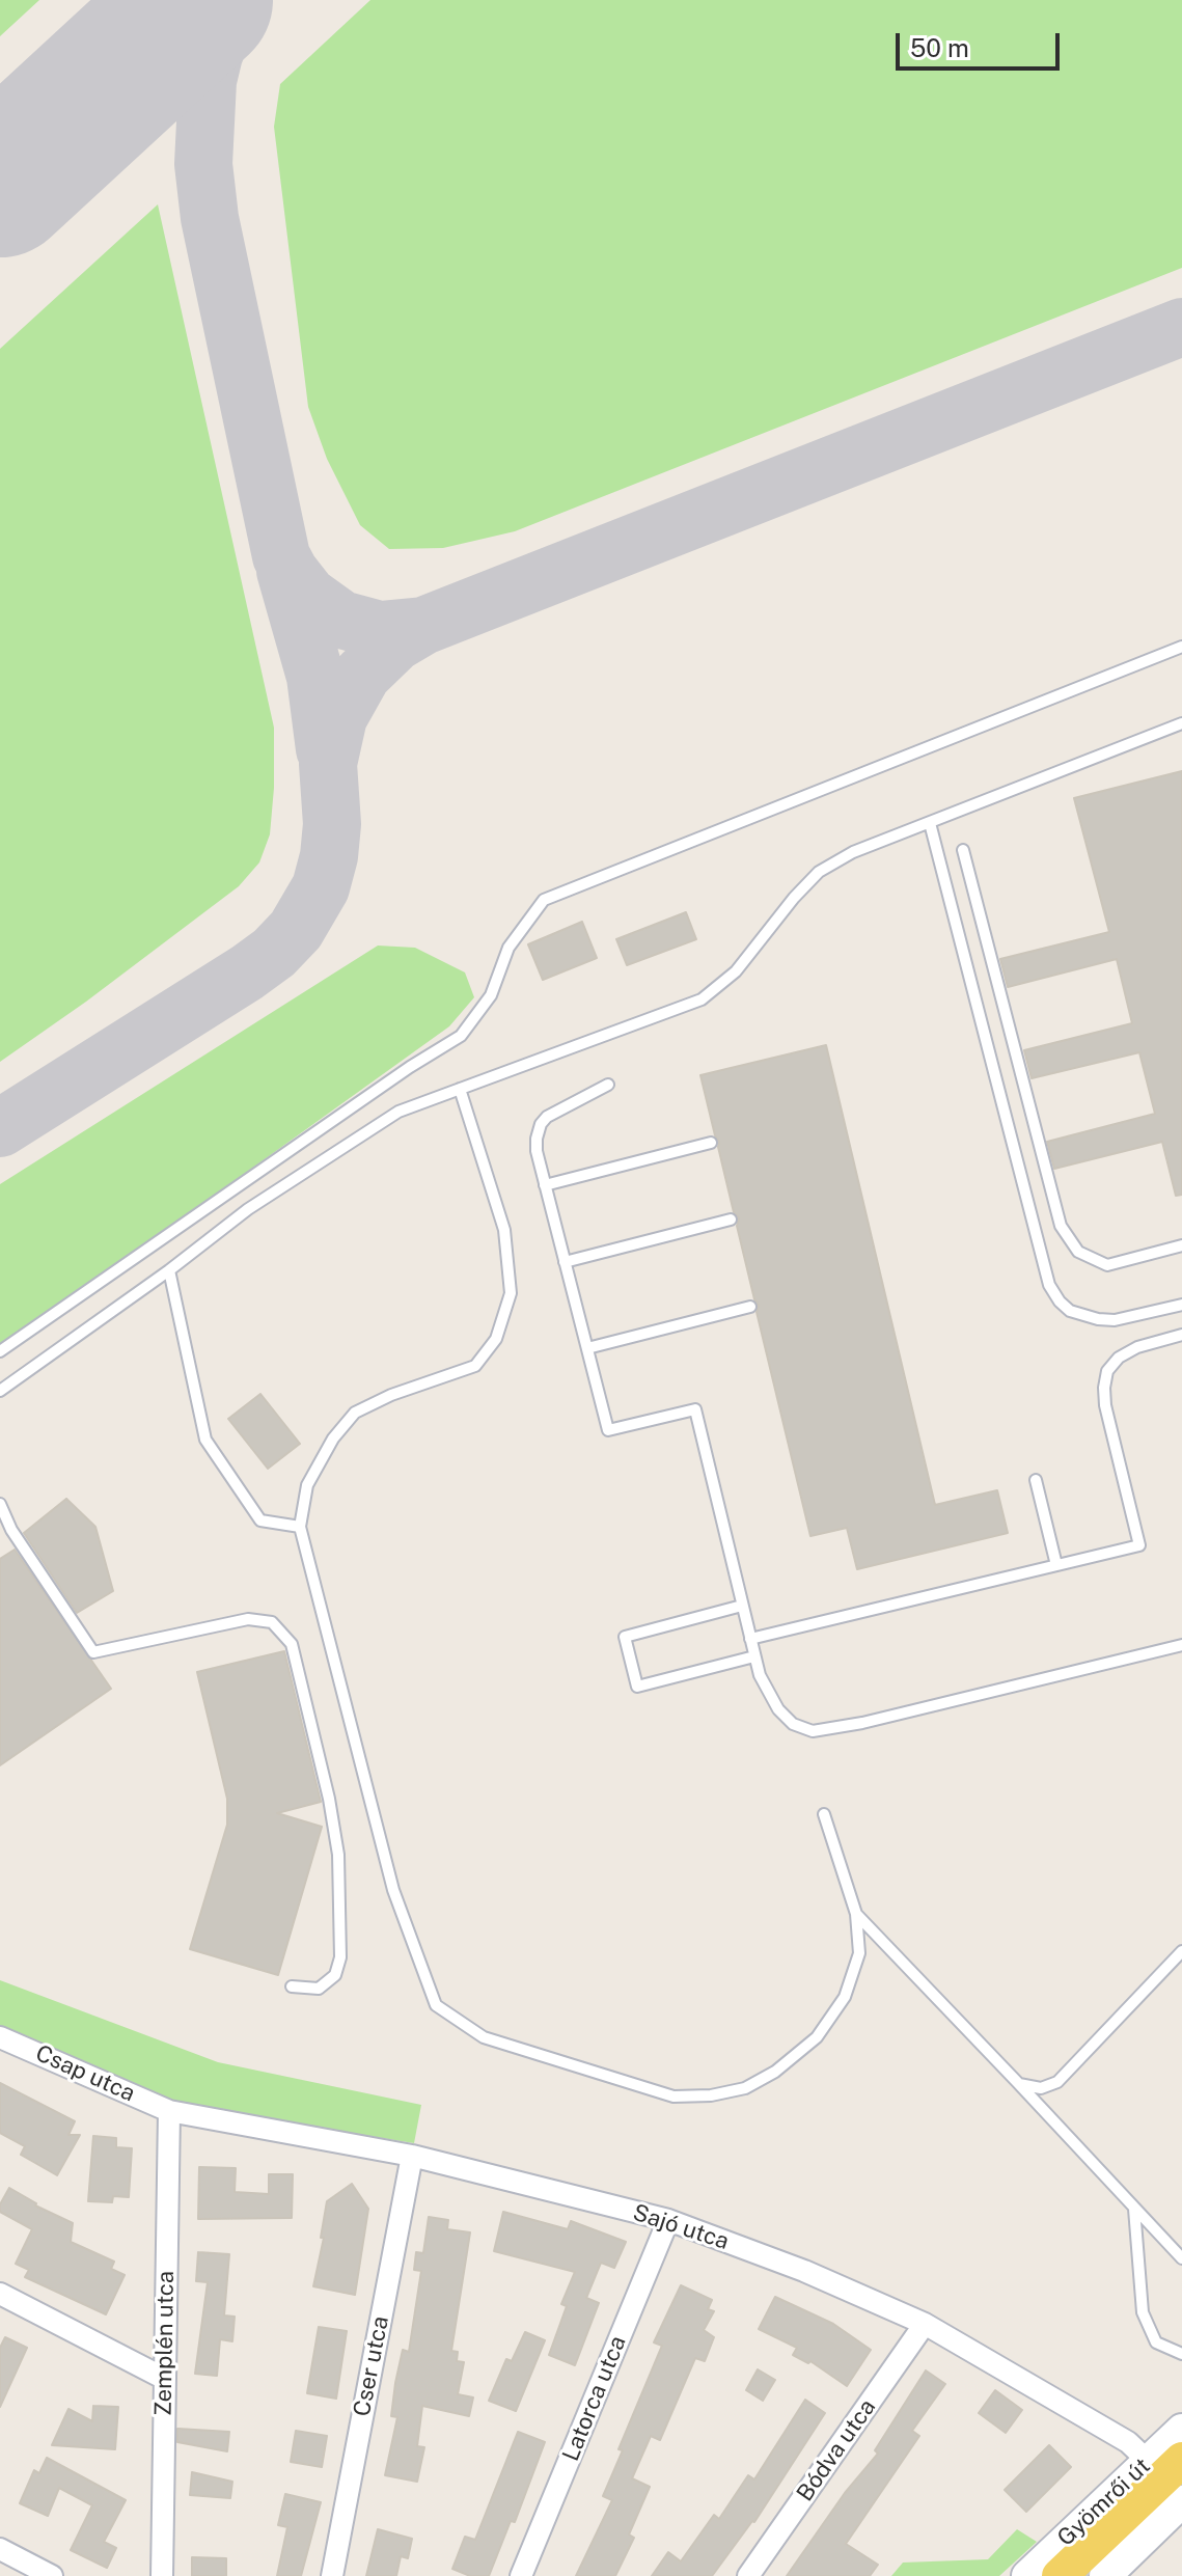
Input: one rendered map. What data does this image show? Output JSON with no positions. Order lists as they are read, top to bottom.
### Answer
{
  "streets": {
    "street": [
      "Csap utca",
      "Sajó utca",
      "Zemplén utca",
      "Cser utca",
      "Latorca utca",
      "Bódva utca",
      "Gyömrői út"
    ]
  },
  "crossings": [
    ["Csap utca", "Sajó utca"],
    ["Csap utca", "Zemplén utca"],
    ["Sajó utca", "Zemplén utca"],
    ["Sajó utca", "Cser utca"],
    ["Sajó utca", "Latorca utca"],
    ["Sajó utca", "Bódva utca"],
    ["Sajó utca", "Gyömrői út"]
  ],
  "scale_bar": "50 m"
}
